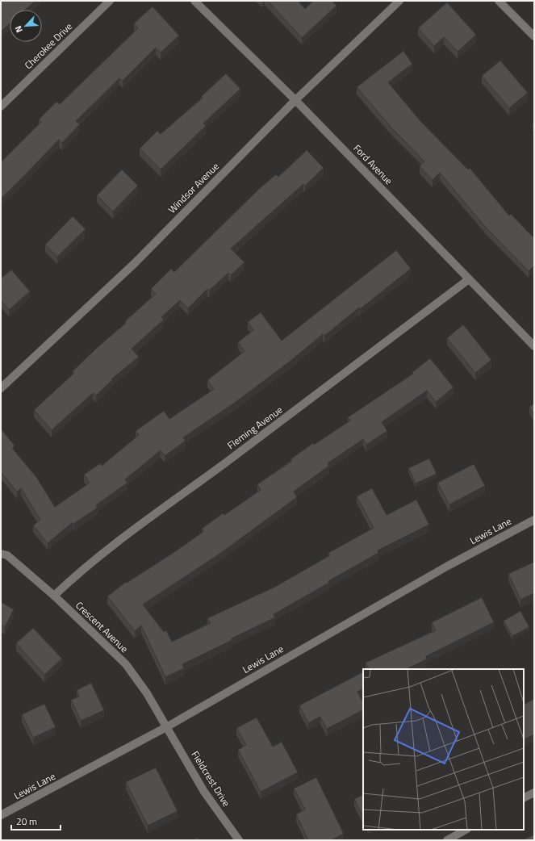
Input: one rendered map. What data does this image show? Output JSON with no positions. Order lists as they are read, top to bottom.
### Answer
{
  "streets": {
    "street": [
      "Cherokee Drive",
      "Ford Avenue",
      "Windsor Avenue",
      "Fleming Avenue",
      "Lewis Lane",
      "Crescent Avenue",
      "Fieldcrest Drive"
    ]
  },
  "crossings": [
    ["Ford Avenue", "Windsor Avenue"],
    ["Ford Avenue", "Fleming Avenue"],
    ["Fleming Avenue", "Crescent Avenue"],
    ["Lewis Lane", "Crescent Avenue"],
    ["Lewis Lane", "Fieldcrest Drive"],
    ["Crescent Avenue", "Fieldcrest Drive"]
  ],
  "scale_bar": "20 m",
  "north": "bottom left"
}
